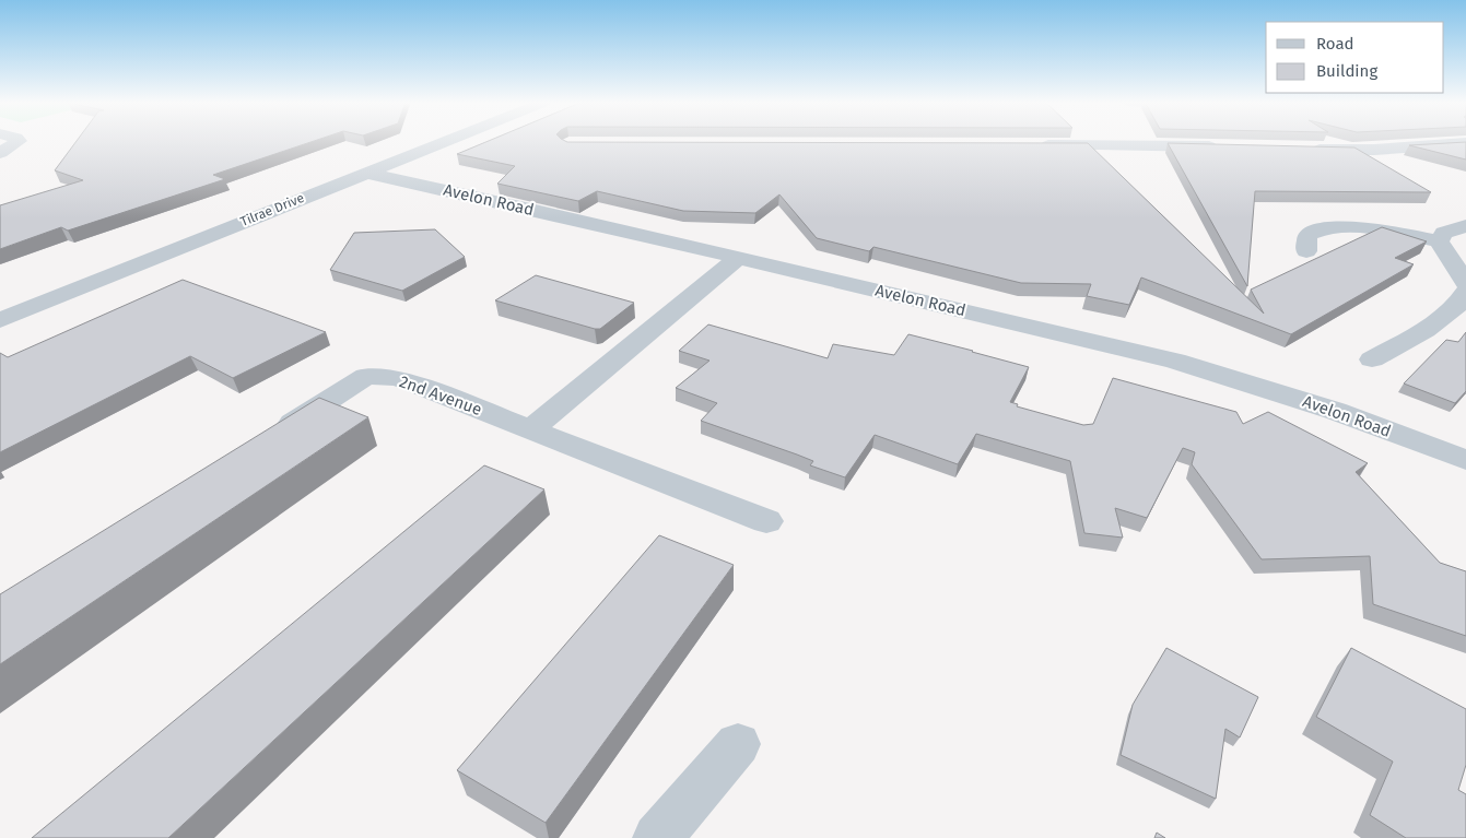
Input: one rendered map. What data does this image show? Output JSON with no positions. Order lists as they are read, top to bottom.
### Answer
{
  "streets": {
    "street": ["Avelon Road", "Tilrae Drive", "2nd Avenue"]
  },
  "crossings": [
    ["Avelon Road", "Tilrae Drive"]
  ],
  "legend": ["Road", "Building"]
}
